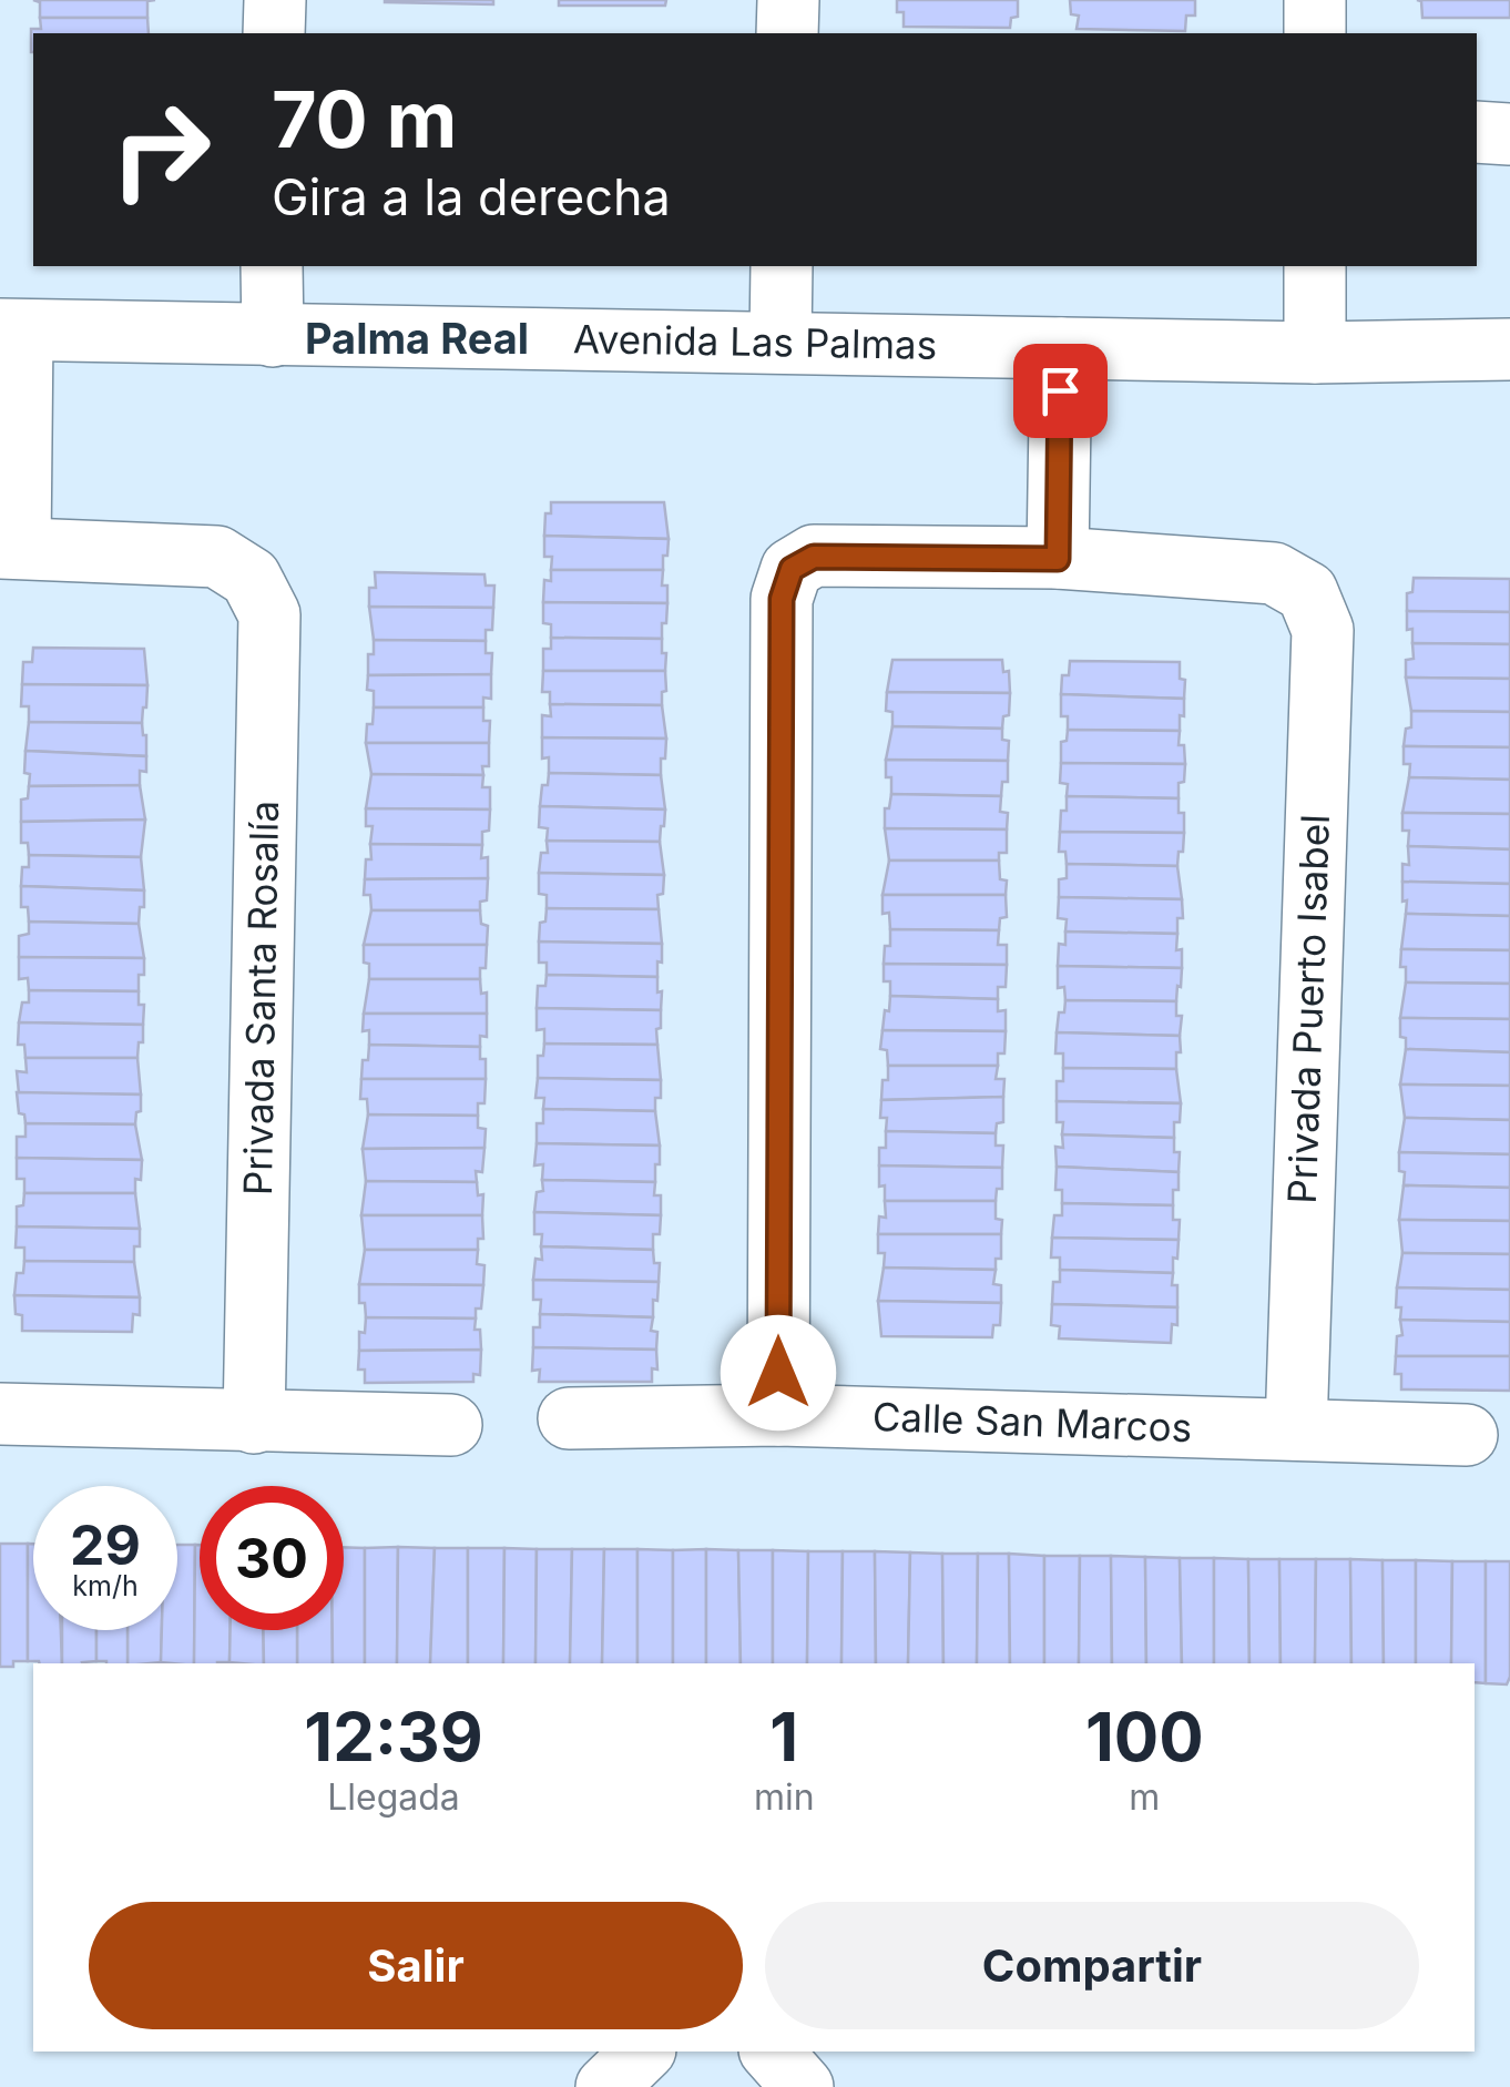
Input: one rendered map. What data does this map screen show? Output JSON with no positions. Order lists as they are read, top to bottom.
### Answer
{
  "streets": {
    "street": [
      "Avenida Las Palmas",
      "Privada Santa Rosalía",
      "Privada Puerto Isabel",
      "Calle San Marcos"
    ]
  },
  "crossings": [
    ["Privada Puerto Isabel", "Calle San Marcos"]
  ],
  "districts": ["Palma Real"],
  "page": {
    "turn": ["70 m", "Gira a la derecha"],
    "speed": "29 km/h",
    "limit": "30",
    "eta": [
      "12:39",
      "Llegada",
      "1",
      "min",
      "100",
      "m"
    ],
    "buttons": ["Salir", "Compartir"]
  }
}
